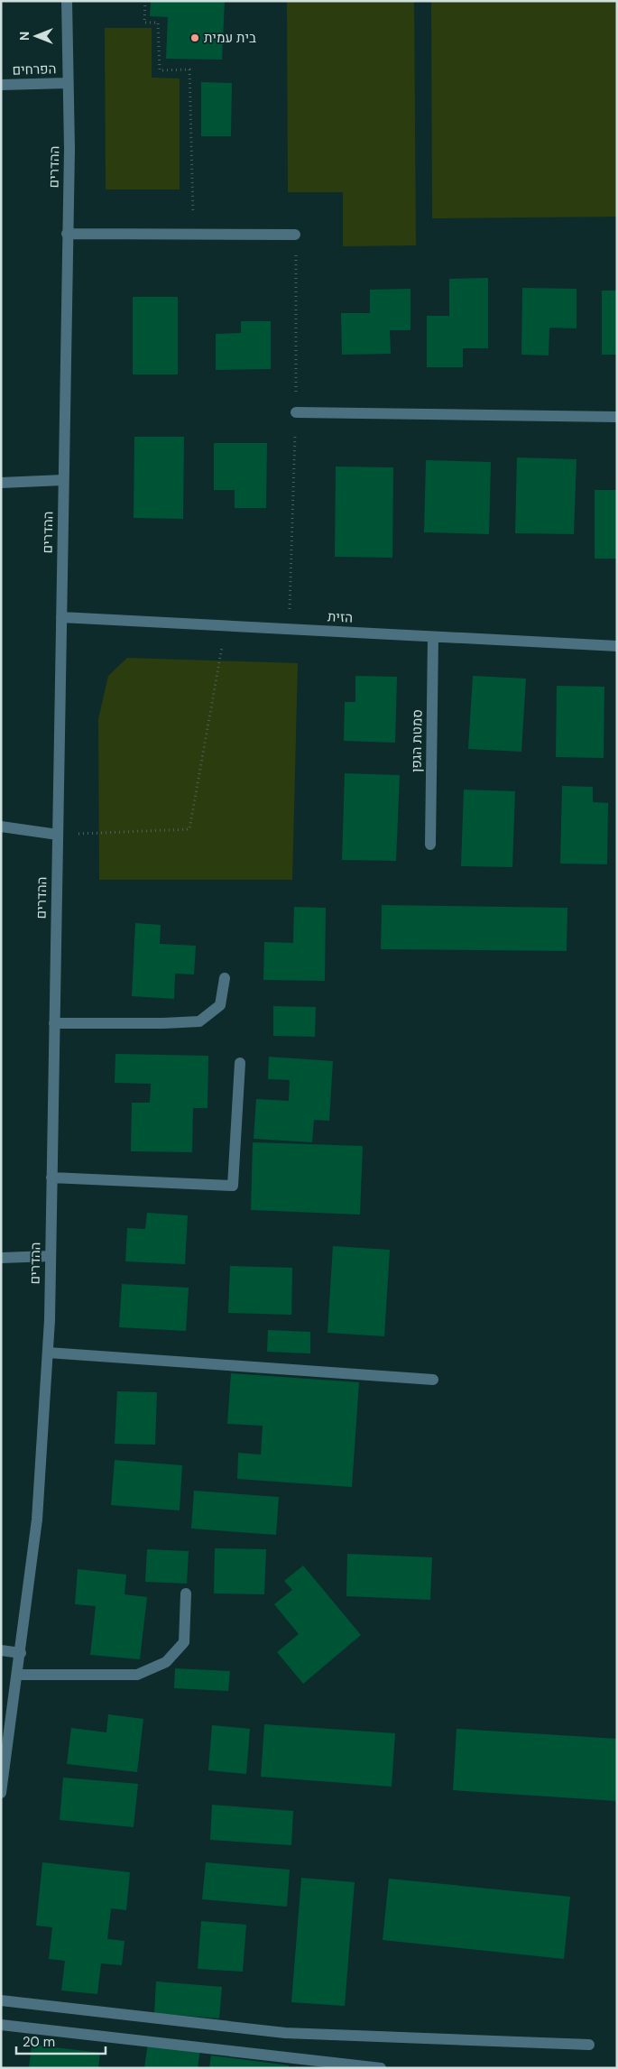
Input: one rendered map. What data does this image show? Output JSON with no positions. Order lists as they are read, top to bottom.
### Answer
{
  "streets": {
    "street": [
      "הפרחים",
      "ההדרים",
      "הזית",
      "סמטת הגפן"
    ]
  },
  "crossings": [
    ["הפרחים", "ההדרים"],
    ["ההדרים", "הזית"],
    ["הזית", "סמטת הגפן"]
  ],
  "places": ["בית עמית"],
  "scale_bar": "20 m",
  "north": "left"
}
